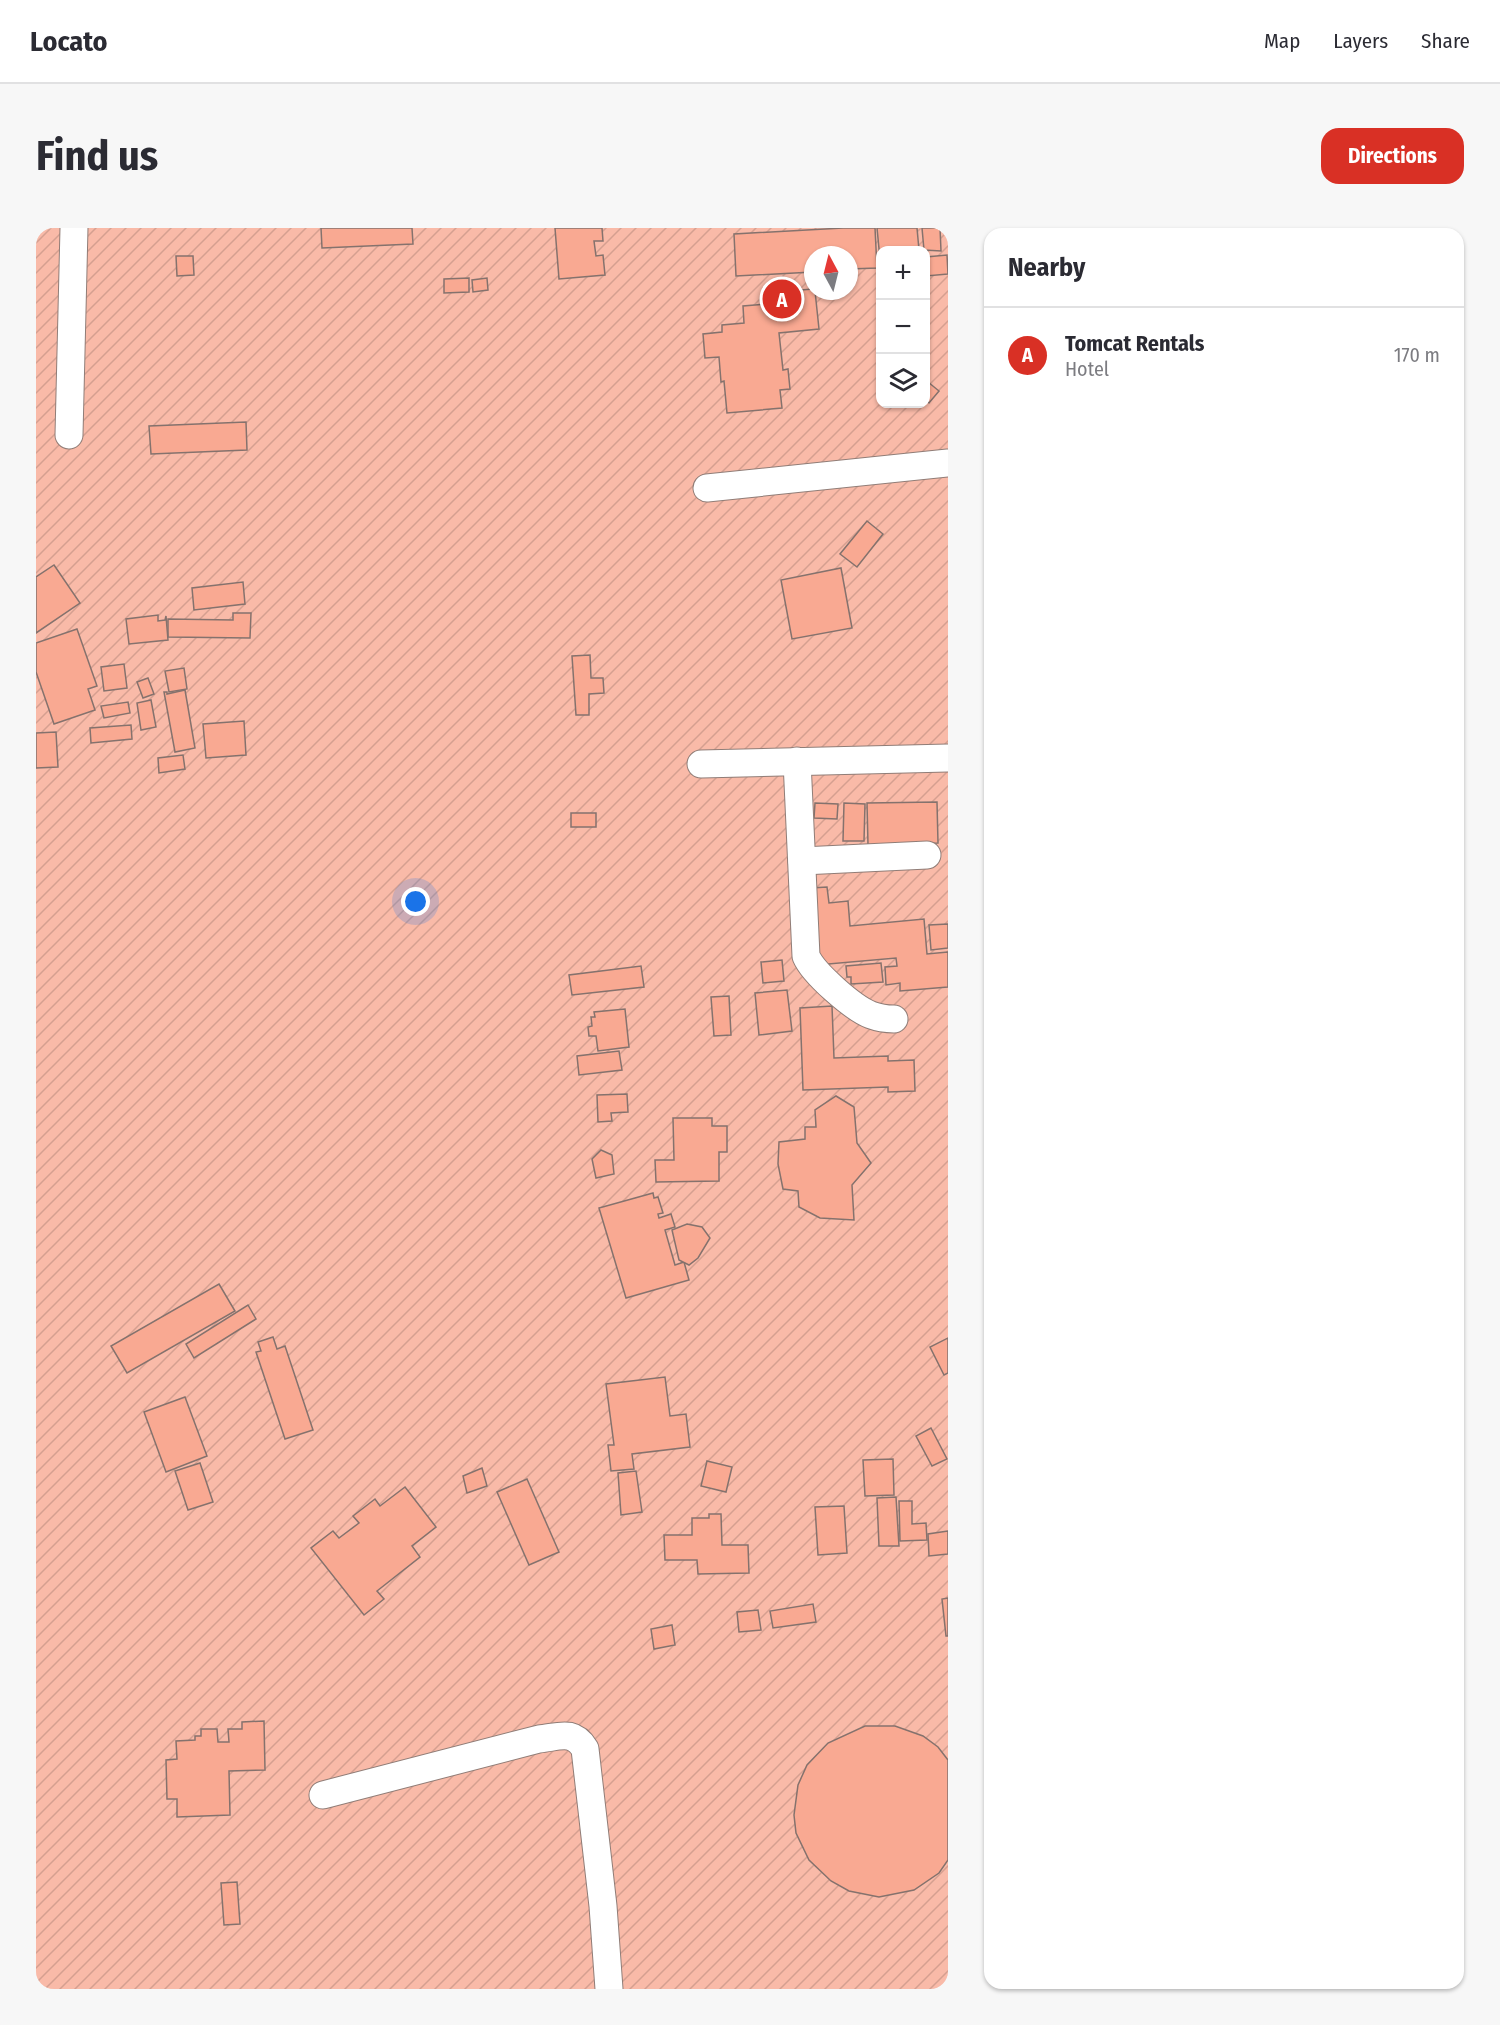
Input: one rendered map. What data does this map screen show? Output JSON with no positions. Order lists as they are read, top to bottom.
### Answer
{
  "north": "top",
  "page": {
    "header": "Locato",
    "nav": ["Map", "Layers", "Share"],
    "buttons": "Directions",
    "title": "Find us",
    "heading": "Nearby",
    "map_buttons": ["+", "−"],
    "pins": "A",
    "list": [
      {
        "mark": "A",
        "name": "Tomcat Rentals",
        "note": "Hotel",
        "value": "170 m"
      }
    ]
  }
}
